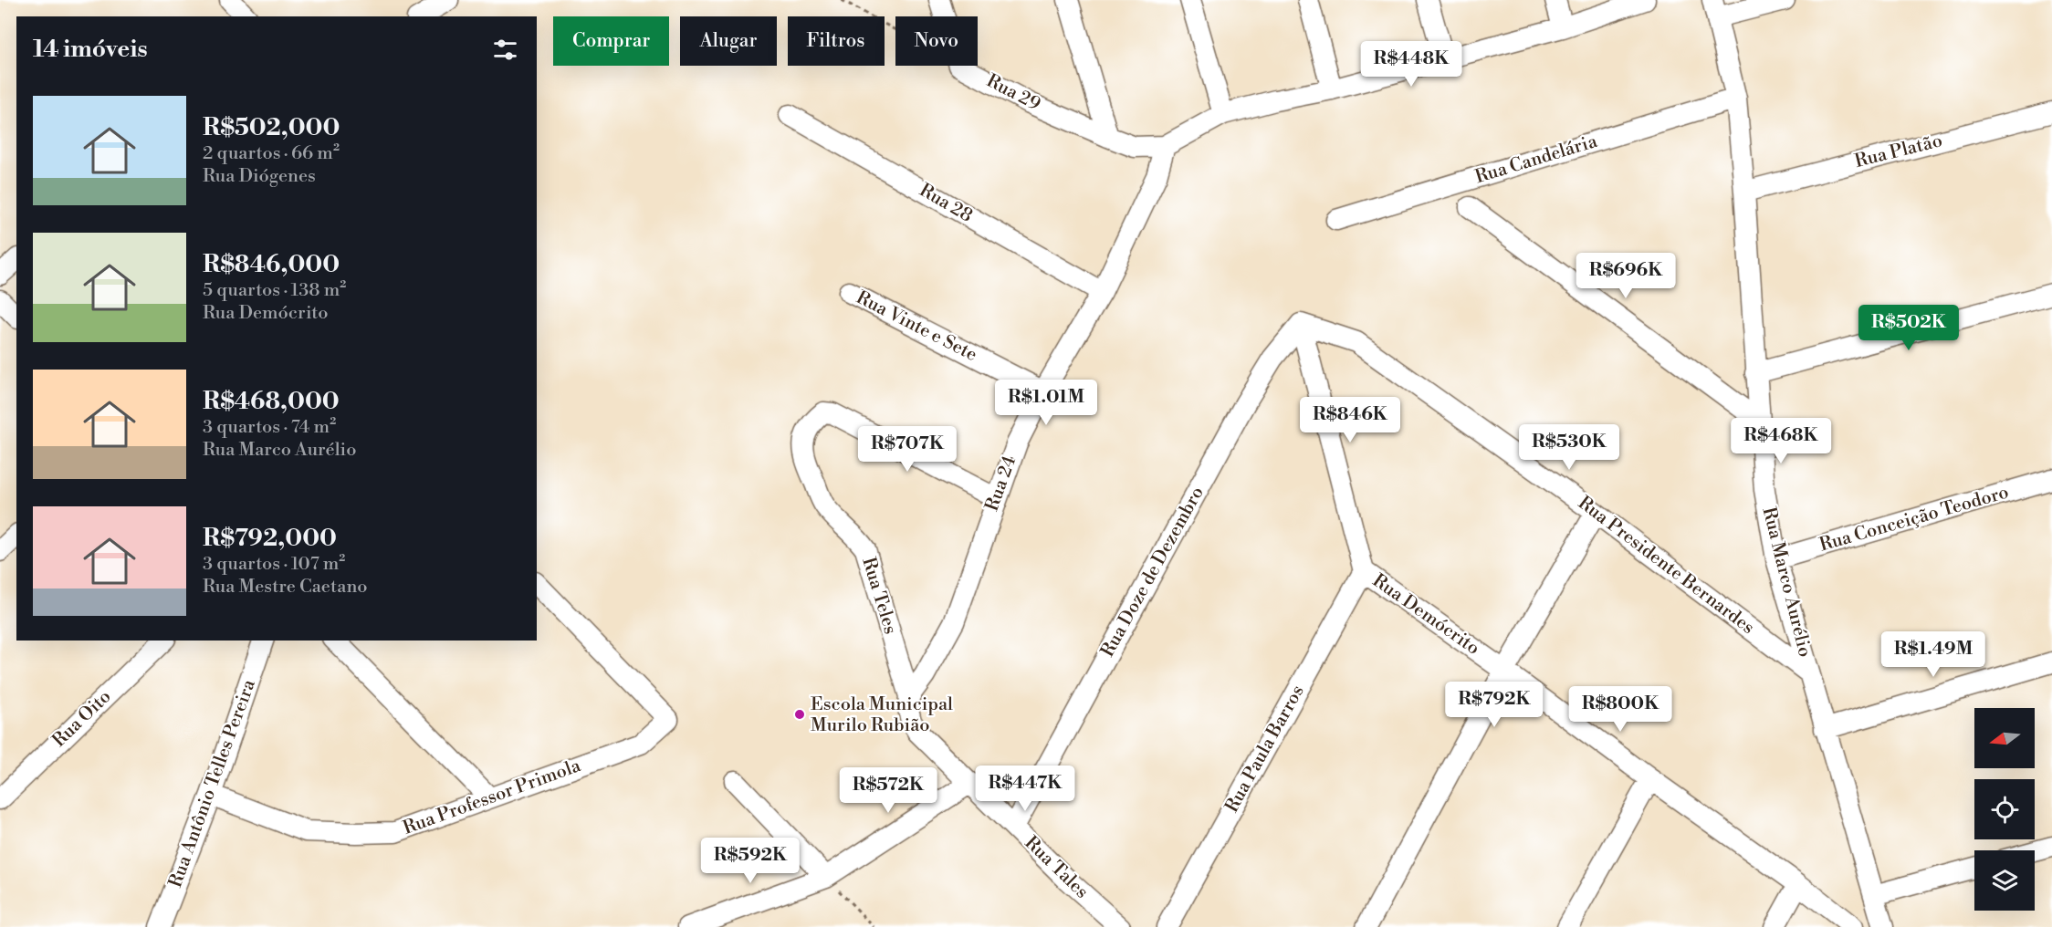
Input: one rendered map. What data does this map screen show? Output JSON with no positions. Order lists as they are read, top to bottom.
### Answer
{
  "streets": {
    "street": [
      "Rua 29",
      "Rua Platão",
      "Rua Candelária",
      "Rua 28",
      "Rua Vinte e Sete",
      "Rua 24",
      "Rua Conceição Teodoro",
      "Rua Presidente Bernardes",
      "Rua Doze de Dezembro",
      "Rua Marco Aurélio",
      "Rua Teles",
      "Rua Demócrito",
      "Rua Oito",
      "Rua Paula Barros",
      "Rua Antônio Telles Pereira",
      "Rua Professor Primola",
      "Rua Tales"
    ]
  },
  "crossings": [
    ["Rua 29", "Rua 24"],
    ["Rua Platão", "Rua Marco Aurélio"],
    ["Rua Candelária", "Rua Marco Aurélio"],
    ["Rua 28", "Rua 24"],
    ["Rua Vinte e Sete", "Rua 24"],
    ["Rua 24", "Rua Teles"],
    ["Rua 24", "Rua Tales"],
    ["Rua Conceição Teodoro", "Rua Marco Aurélio"],
    ["Rua Presidente Bernardes", "Rua Doze de Dezembro"],
    ["Rua Presidente Bernardes", "Rua Marco Aurélio"],
    ["Rua Presidente Bernardes", "Rua Demócrito"],
    ["Rua Doze de Dezembro", "Rua Demócrito"],
    ["Rua Doze de Dezembro", "Rua Tales"],
    ["Rua Teles", "Rua Tales"],
    ["Rua Demócrito", "Rua Paula Barros"],
    ["Rua Antônio Telles Pereira", "Rua Professor Primola"]
  ],
  "places": ["Escola Municipal Murilo Rubião"],
  "north": "left",
  "page": {
    "chip": [
      "Comprar",
      "Alugar",
      "Filtros",
      "Novo"
    ],
    "heading": "14 imóveis",
    "price": [
      "R$448K",
      "R$696K",
      "R$502K",
      "R$1.01M",
      "R$846K",
      "R$468K",
      "R$530K",
      "R$707K",
      "R$1.49M",
      "R$792K",
      "R$800K",
      "R$447K",
      "R$572K",
      "R$592K"
    ],
    "list": [
      {
        "name": "R$502,000",
        "note": "2 quartos · 66 m² · Rua Diógenes"
      },
      {
        "name": "R$846,000",
        "note": "5 quartos · 138 m² · Rua Demócrito"
      },
      {
        "name": "R$468,000",
        "note": "3 quartos · 74 m² · Rua Marco Aurélio"
      },
      {
        "name": "R$792,000",
        "note": "3 quartos · 107 m² · Rua Mestre Caetano"
      }
    ]
  }
}
